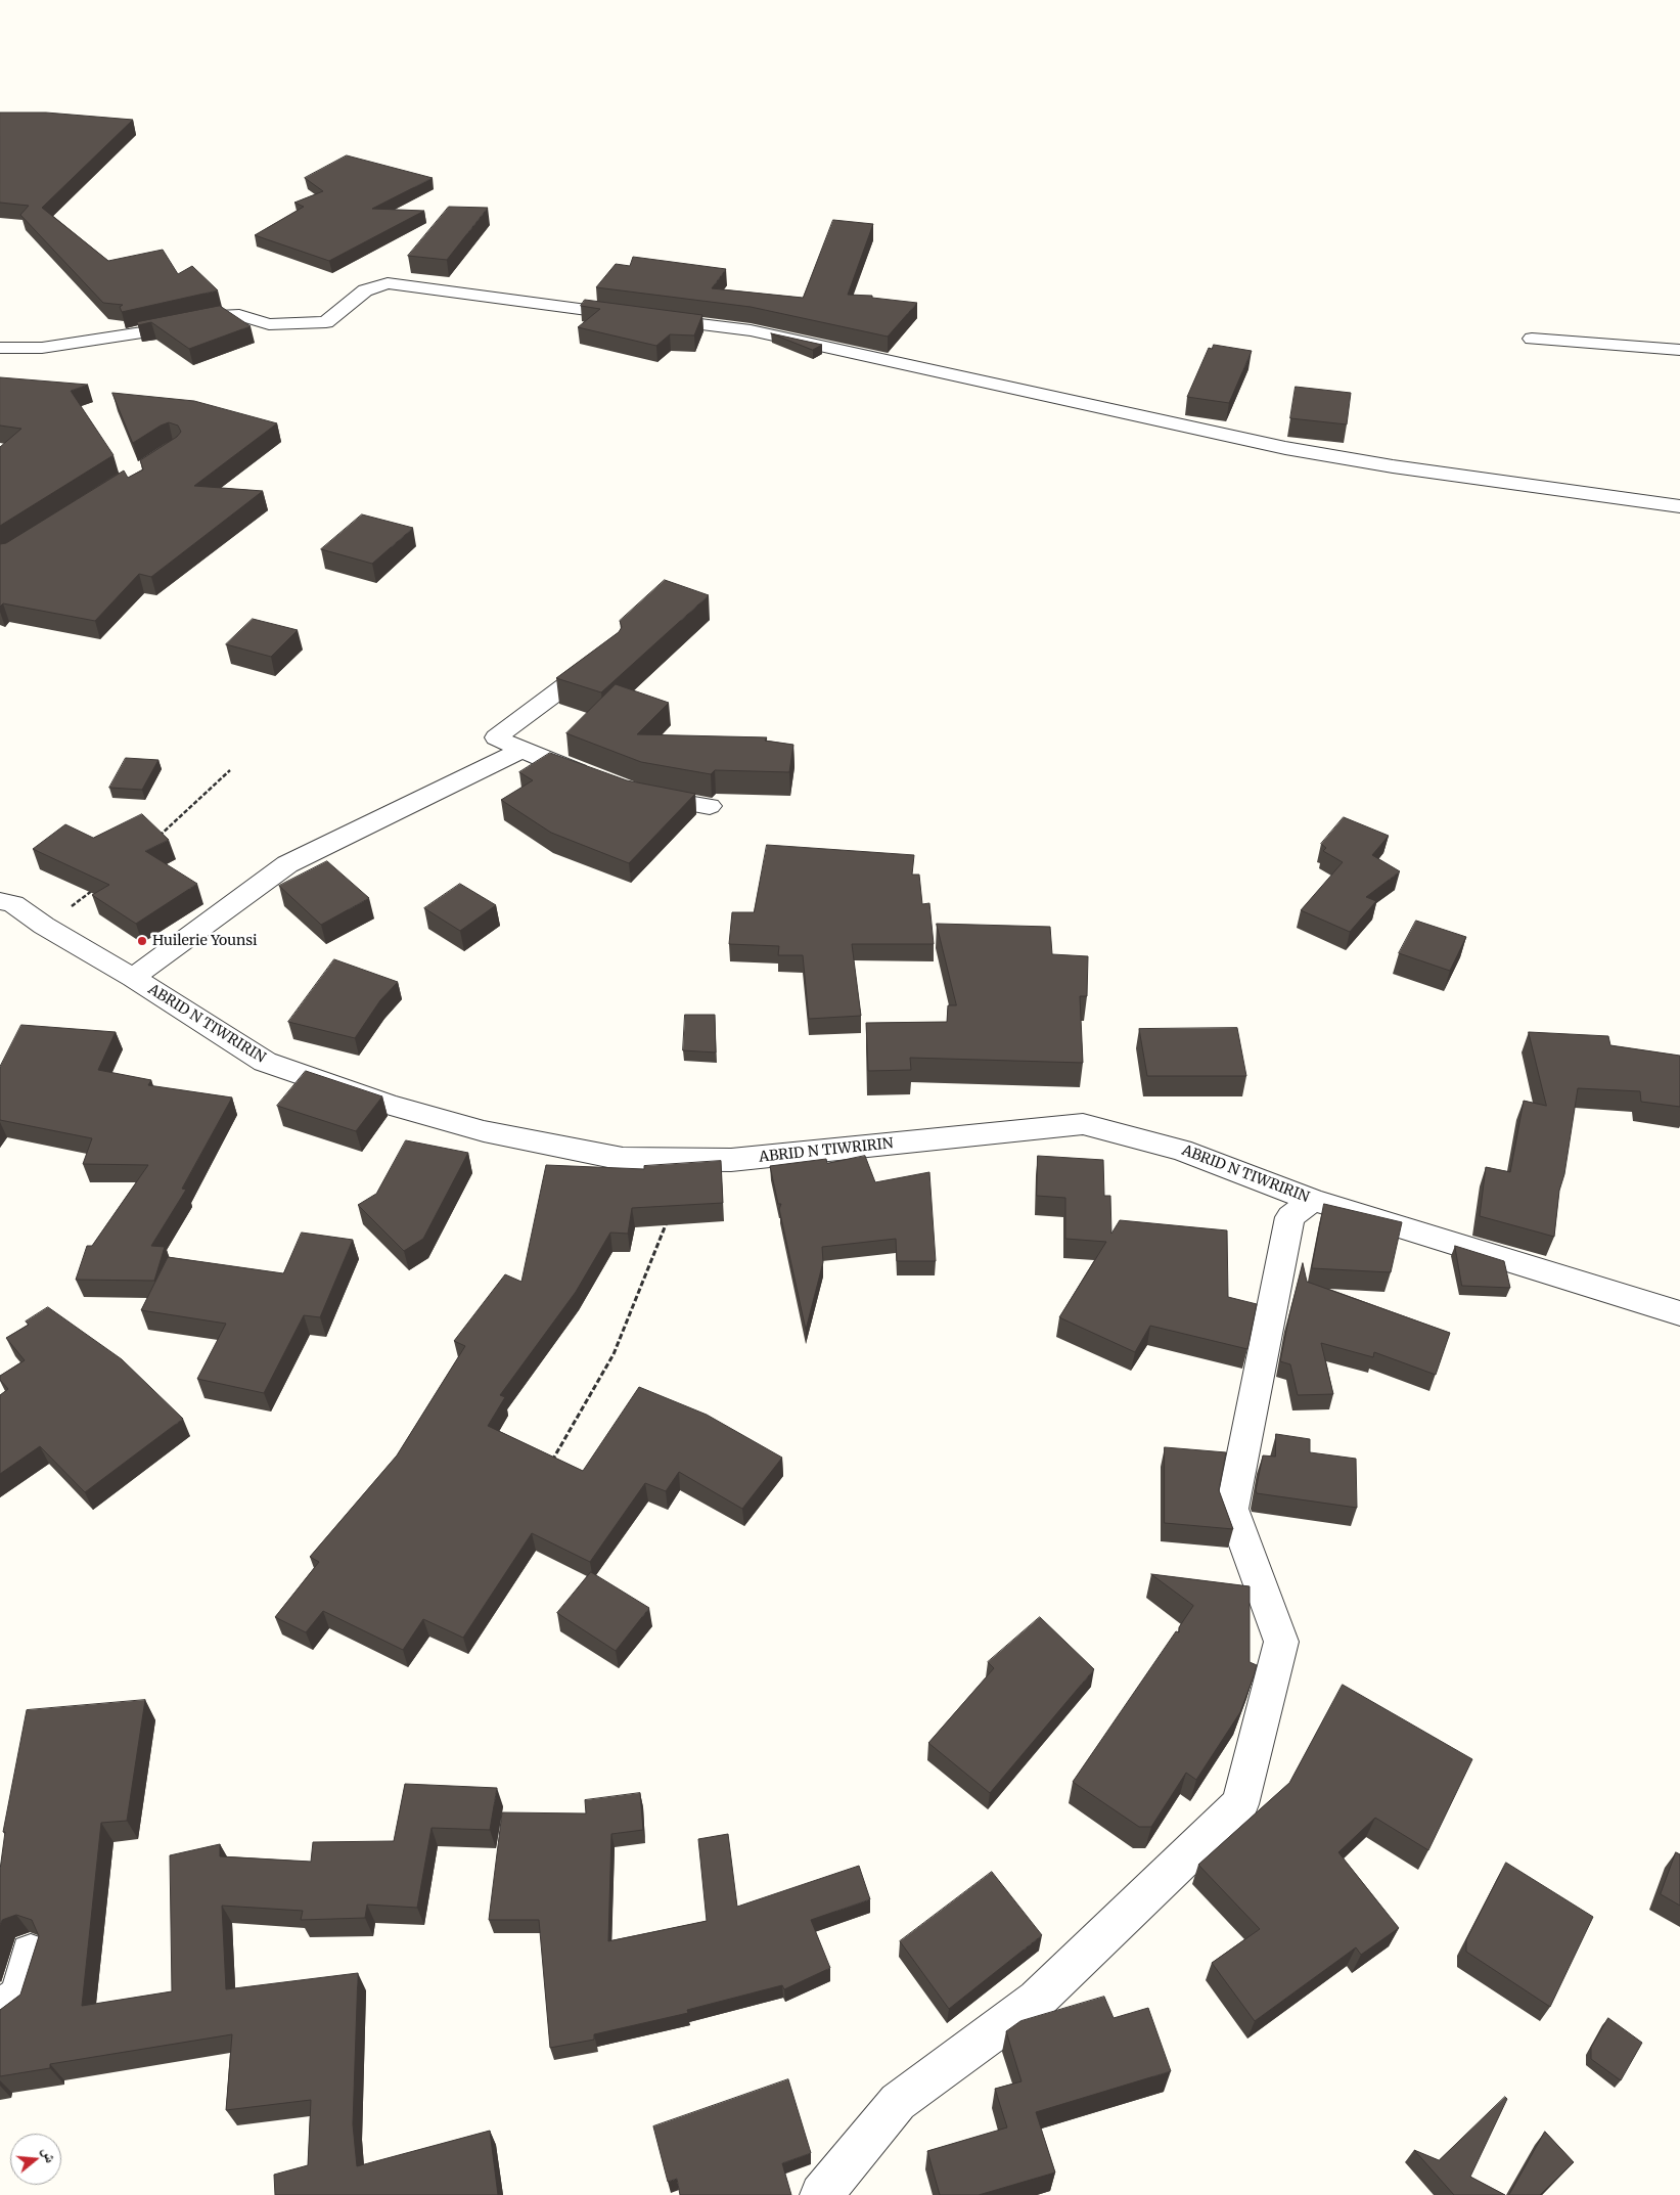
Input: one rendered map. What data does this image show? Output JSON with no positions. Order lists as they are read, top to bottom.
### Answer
{
  "streets": {
    "street": ["ABRID N TIWRIRIN"]
  },
  "places": ["Huilerie Younsi"],
  "north": "right"
}
